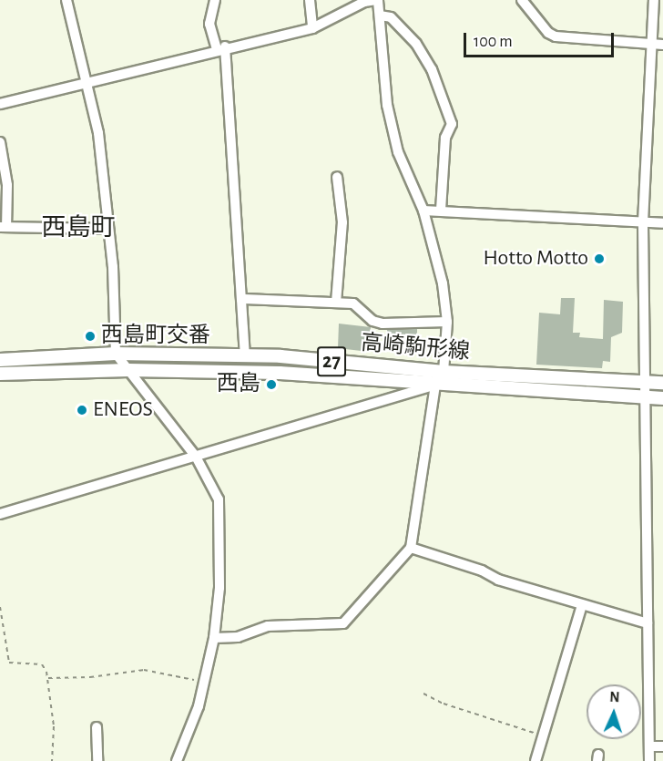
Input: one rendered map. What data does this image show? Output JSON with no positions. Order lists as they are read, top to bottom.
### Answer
{
  "streets": {
    "main road": ["高崎駒形線", "27"]
  },
  "districts": ["西島町"],
  "places": [
    "Hotto Motto",
    "西島町交番",
    "西島",
    "ENEOS"
  ],
  "scale_bar": "100 m",
  "north": "top"
}
